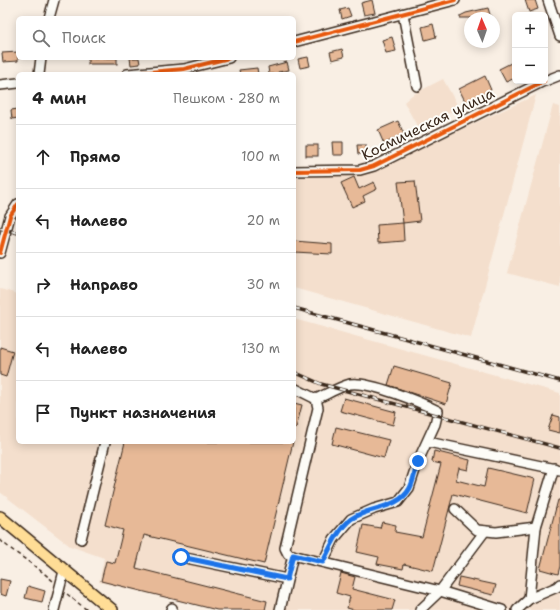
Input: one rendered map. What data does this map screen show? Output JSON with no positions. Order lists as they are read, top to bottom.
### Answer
{
  "streets": {
    "street": ["Космическая улица"]
  },
  "north": "top",
  "page": {
    "map_buttons": ["+", "−"],
    "search": "Поиск",
    "heading": ["4 мин", "Пешком · 280 m"],
    "list": [
      ["Прямо", "100 m"],
      ["Налево", "20 m"],
      ["Направо", "30 m"],
      ["Налево", "130 m"],
      "Пункт назначения"
    ]
  }
}
